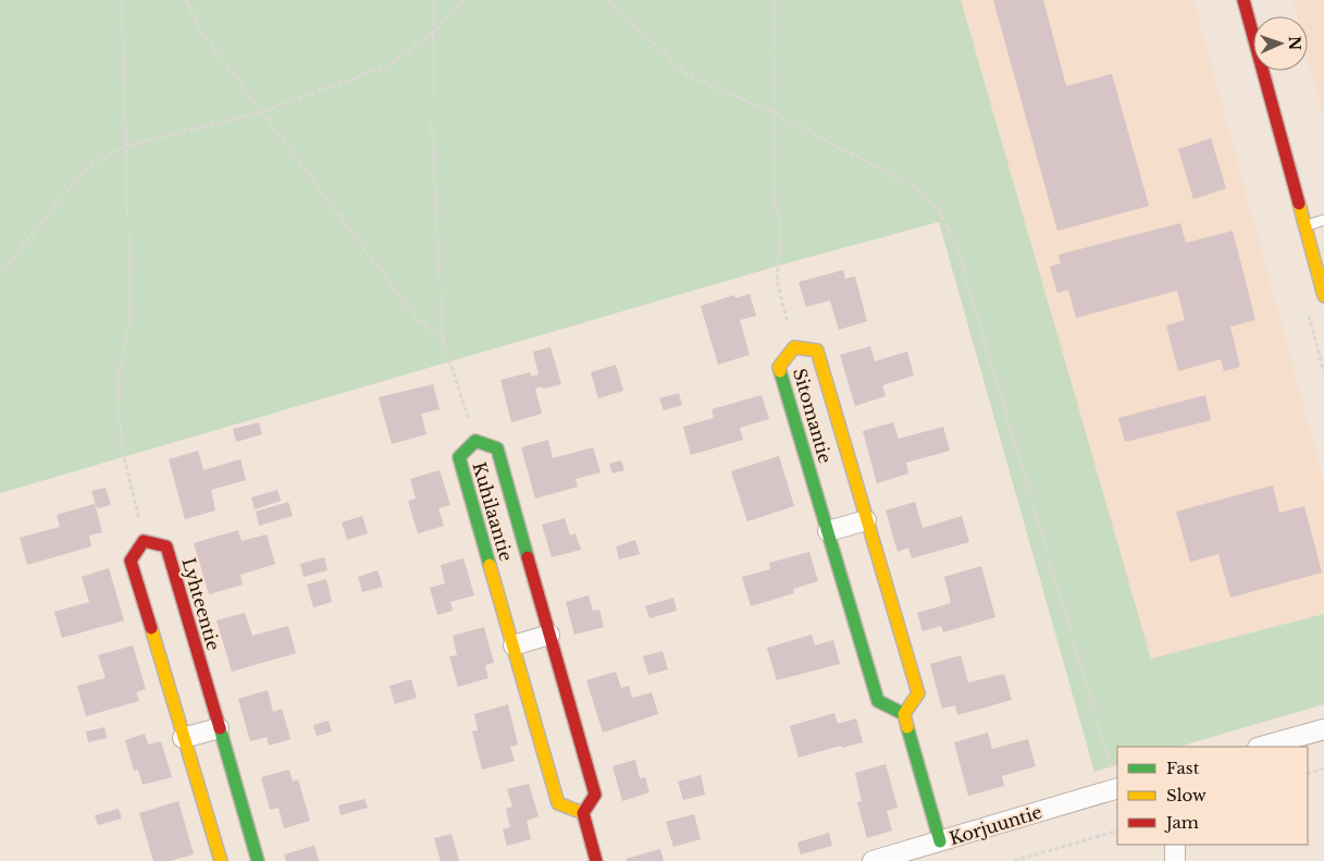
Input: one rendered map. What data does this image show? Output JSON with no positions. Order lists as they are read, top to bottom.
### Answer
{
  "streets": {
    "street": [
      "Sitomantie",
      "Kuhilaantie",
      "Lyhteentie",
      "Korjuuntie"
    ]
  },
  "legend": ["Fast", "Slow", "Jam"],
  "north": "right"
}
